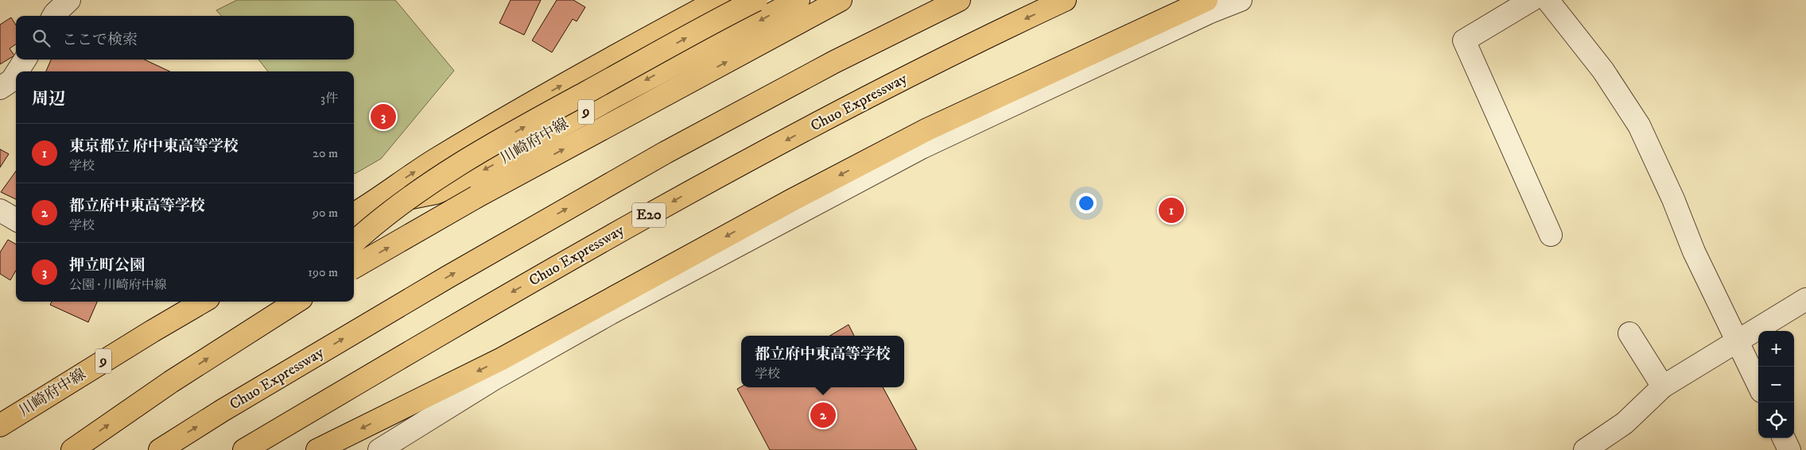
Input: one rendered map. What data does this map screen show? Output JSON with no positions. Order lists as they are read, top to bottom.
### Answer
{
  "streets": {
    "main road": [
      "Chuo Expressway",
      "9",
      "川崎府中線",
      "E20"
    ]
  },
  "crossings": [
    ["9", "川崎府中線"]
  ],
  "page": {
    "search": "ここで検索",
    "heading": ["周辺", "3件"],
    "pins": ["3", "1", "2"],
    "list": [
      {
        "mark": "1",
        "name": "東京都立 府中東高等学校",
        "note": "学校",
        "value": "20 m"
      },
      {
        "mark": "2",
        "name": "都立府中東高等学校",
        "note": "学校",
        "value": "90 m"
      },
      {
        "mark": "3",
        "name": "押立町公園",
        "note": "公園 · 川崎府中線",
        "value": "190 m"
      }
    ],
    "map_buttons": ["+", "−"],
    "popup": ["都立府中東高等学校", "学校"]
  }
}
